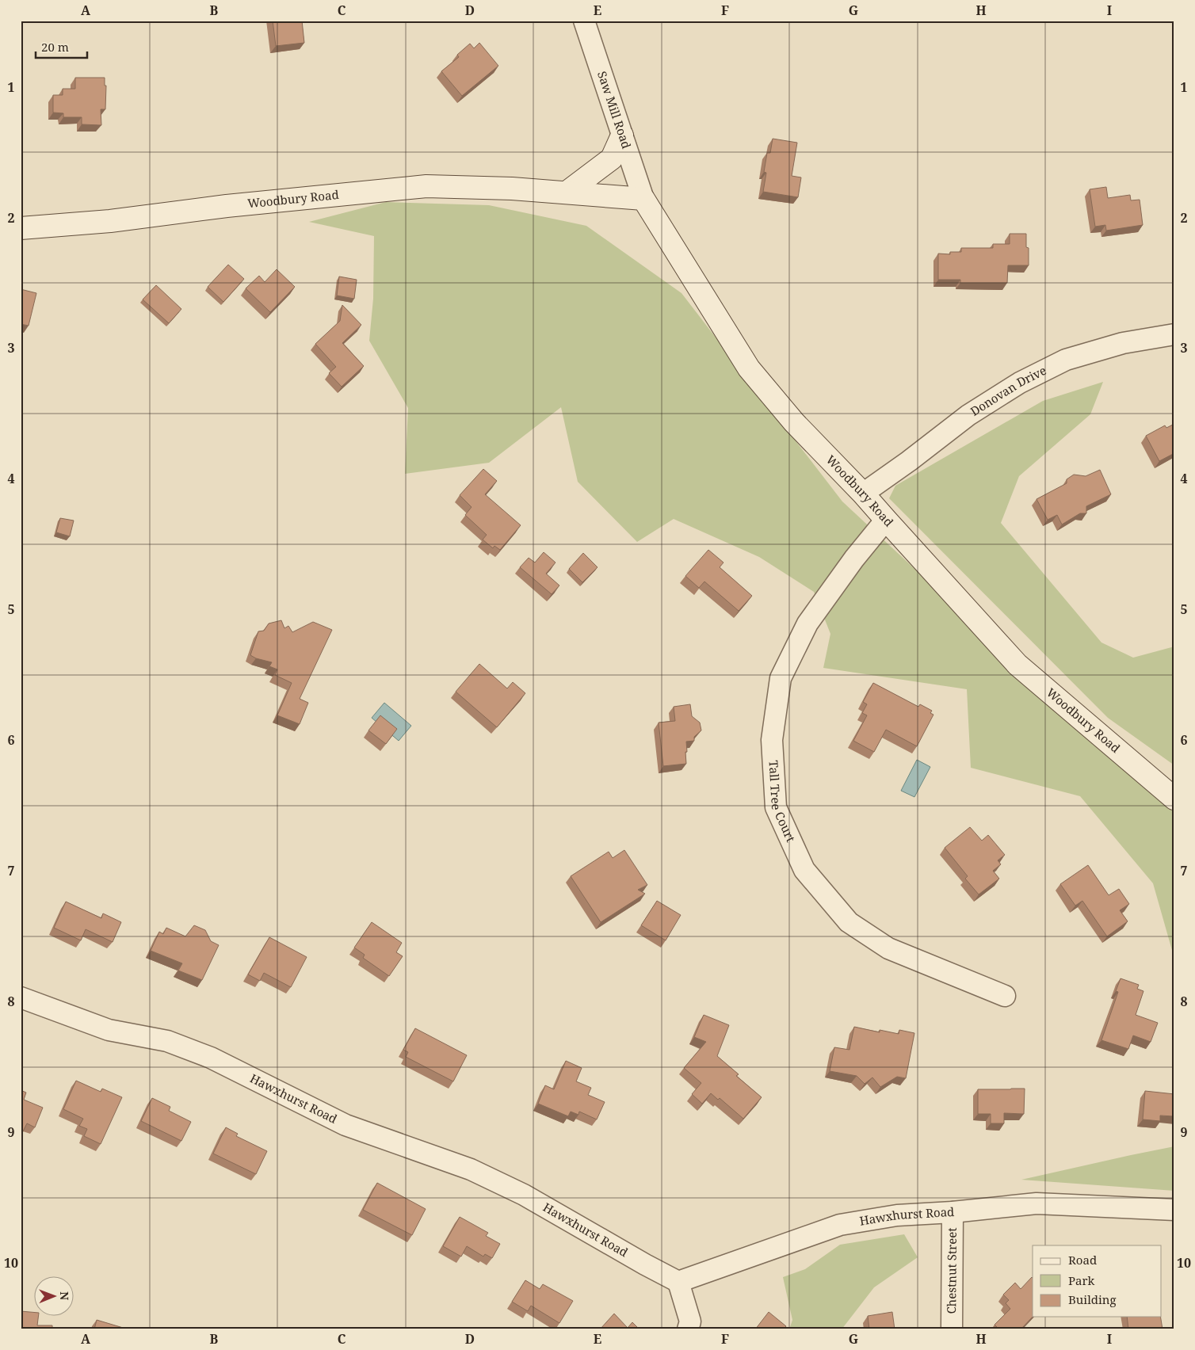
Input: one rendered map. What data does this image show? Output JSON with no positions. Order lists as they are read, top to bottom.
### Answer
{
  "streets": {
    "main road": ["Woodbury Road"],
    "street": [
      "Saw Mill Road",
      "Donovan Drive",
      "Tall Tree Court",
      "Hawxhurst Road",
      "Chestnut Street"
    ]
  },
  "crossings": [
    ["Saw Mill Road", "Woodbury Road"],
    ["Woodbury Road", "Donovan Drive"],
    ["Woodbury Road", "Tall Tree Court"],
    ["Hawxhurst Road", "Chestnut Street"]
  ],
  "legend": ["Road", "Park", "Building"],
  "scale_bar": "20 m",
  "north": "right",
  "grid": {
    "columns": [
      "A",
      "B",
      "C",
      "D",
      "E",
      "F",
      "G",
      "H",
      "I"
    ],
    "rows": [
      "1",
      "2",
      "3",
      "4",
      "5",
      "6",
      "7",
      "8",
      "9",
      "10"
    ]
  }
}
